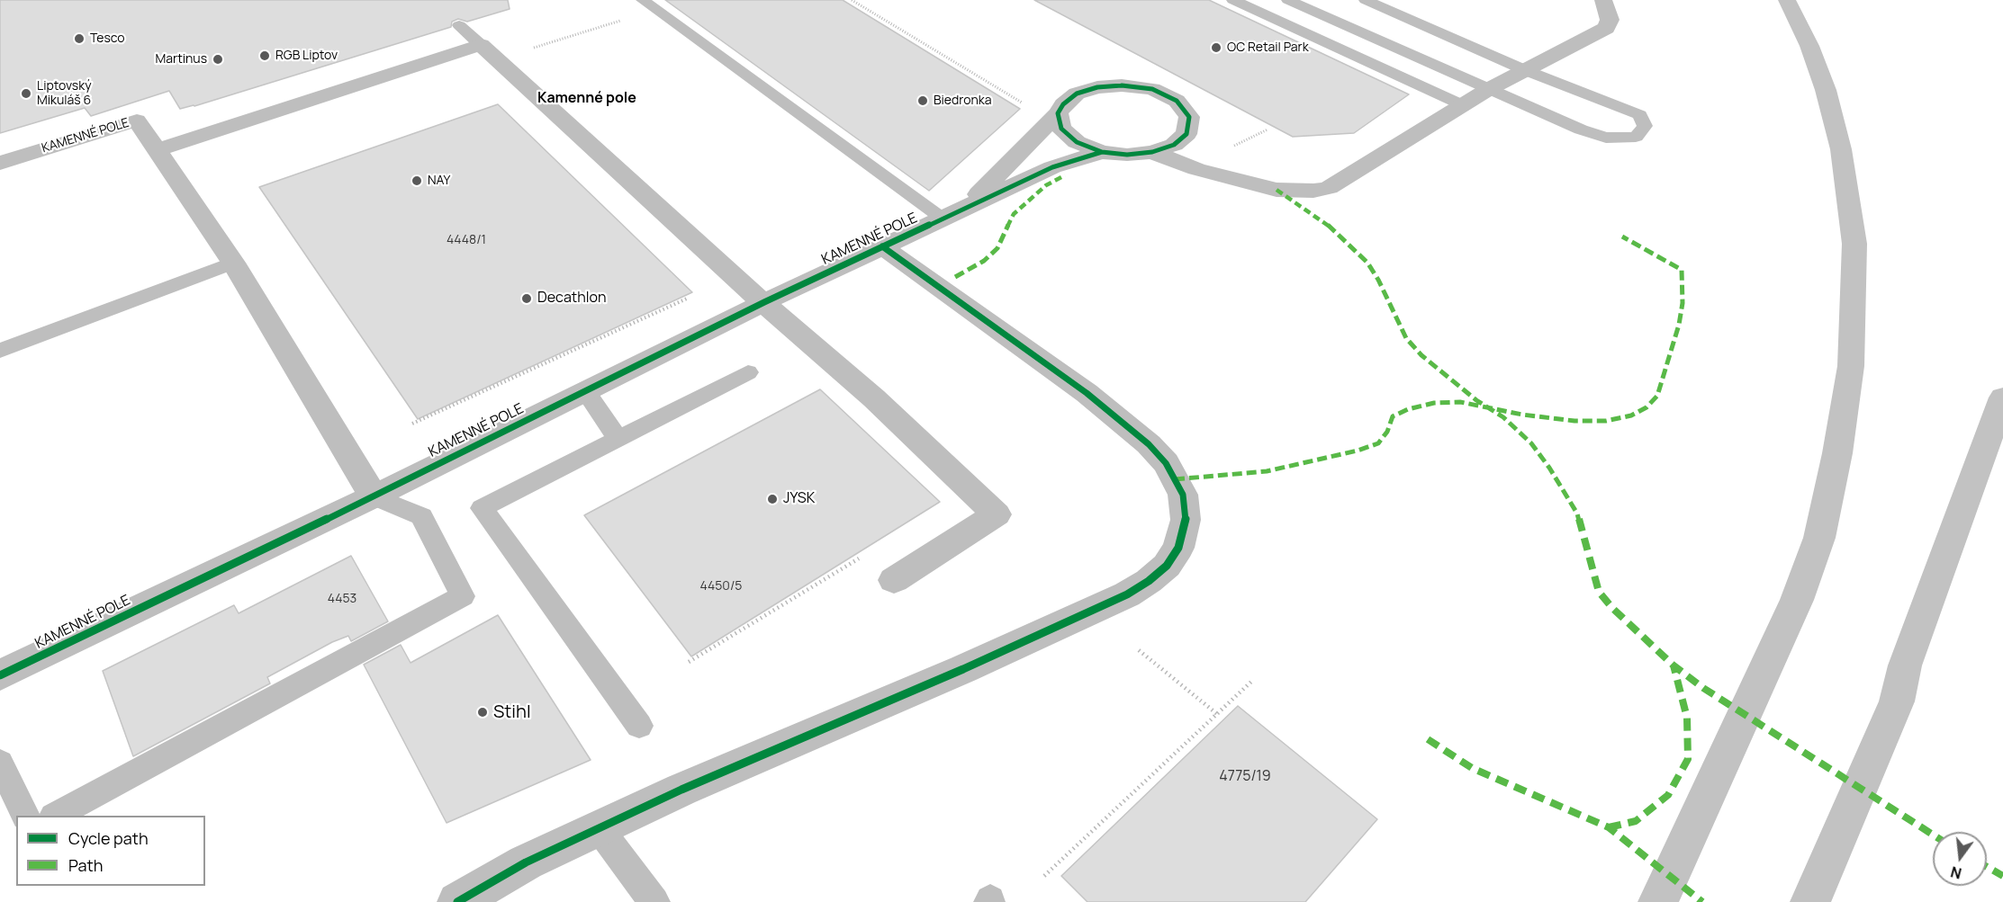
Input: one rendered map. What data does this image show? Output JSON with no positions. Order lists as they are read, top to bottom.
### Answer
{
  "streets": {
    "street": ["KAMENNÉ POLE"]
  },
  "districts": ["Kamenné pole"],
  "places": [
    "Tesco",
    "OC Retail Park",
    "RGB Liptov",
    "Martinus",
    "Liptovský Mikuláš 6",
    "Biedronka",
    "NAY",
    "Decathlon",
    "JYSK",
    "Stihl"
  ],
  "house_numbers": [
    "4448/1",
    "4450/5",
    "4453",
    "4775/19"
  ],
  "legend": ["Cycle path", "Path"],
  "north": "bottom"
}
